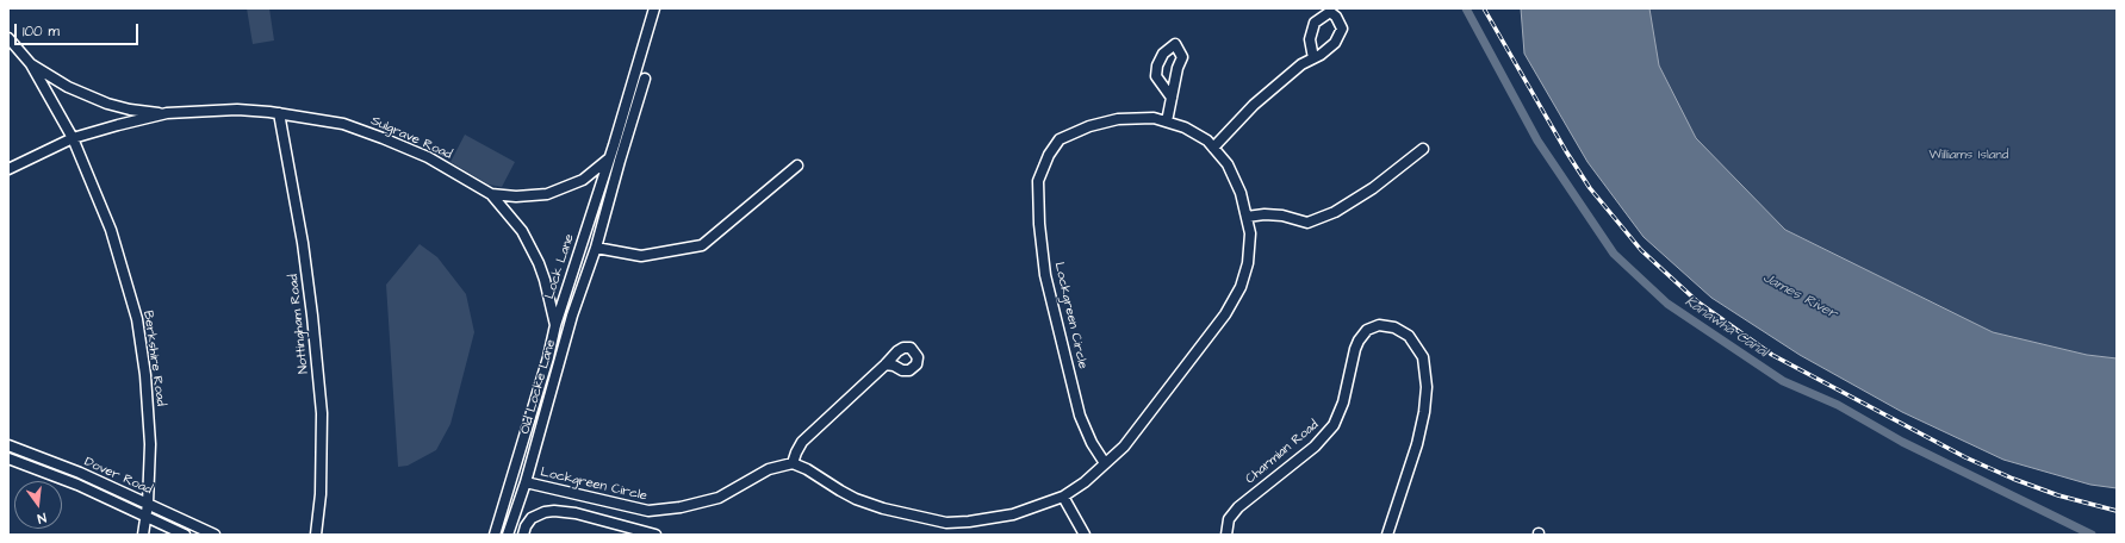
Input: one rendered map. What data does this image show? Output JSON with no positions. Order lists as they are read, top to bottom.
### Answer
{
  "streets": {
    "street": [
      "Sulgrave Road",
      "Lock Lane",
      "Lockgreen Circle",
      "Nottingham Road",
      "Berkshire Road",
      "Old Locke Lane",
      "Charmian Road",
      "Dover Road"
    ]
  },
  "crossings": [
    ["Sulgrave Road", "Lock Lane"],
    ["Sulgrave Road", "Nottingham Road"],
    ["Sulgrave Road", "Berkshire Road"],
    ["Lockgreen Circle", "Old Locke Lane"],
    ["Berkshire Road", "Dover Road"]
  ],
  "water": ["James River", "Kanawha Canal"],
  "parks": ["Williams Island"],
  "scale_bar": "100 m",
  "north": "bottom"
}
